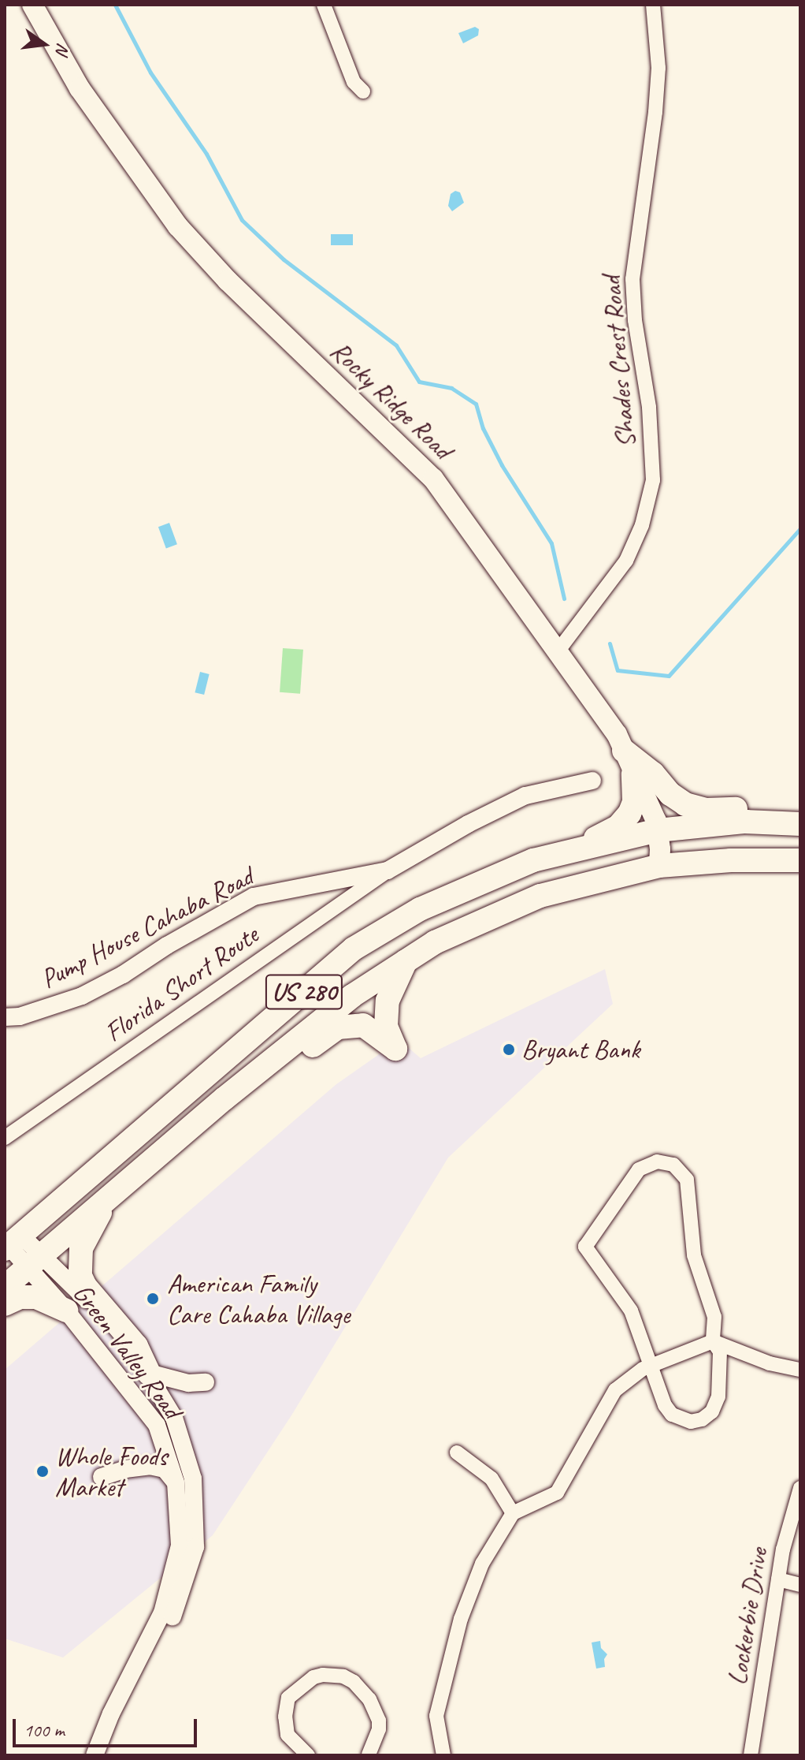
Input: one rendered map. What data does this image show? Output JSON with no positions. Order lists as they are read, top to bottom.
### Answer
{
  "streets": {
    "highway": ["US 280"],
    "main road": ["Rocky Ridge Road"],
    "street": [
      "Shades Crest Road",
      "Pump House Cahaba Road",
      "Florida Short Route",
      "Green Valley Road",
      "Lockerbie Drive"
    ]
  },
  "crossings": [
    ["Shades Crest Road", "Rocky Ridge Road"],
    ["Rocky Ridge Road", "US 280"],
    ["Pump House Cahaba Road", "Florida Short Route"],
    ["US 280", "Green Valley Road"]
  ],
  "places": ["Bryant Bank", "American Family Care Cahaba Village", "Whole Foods Market"],
  "scale_bar": "100 m",
  "north": "right"
}
